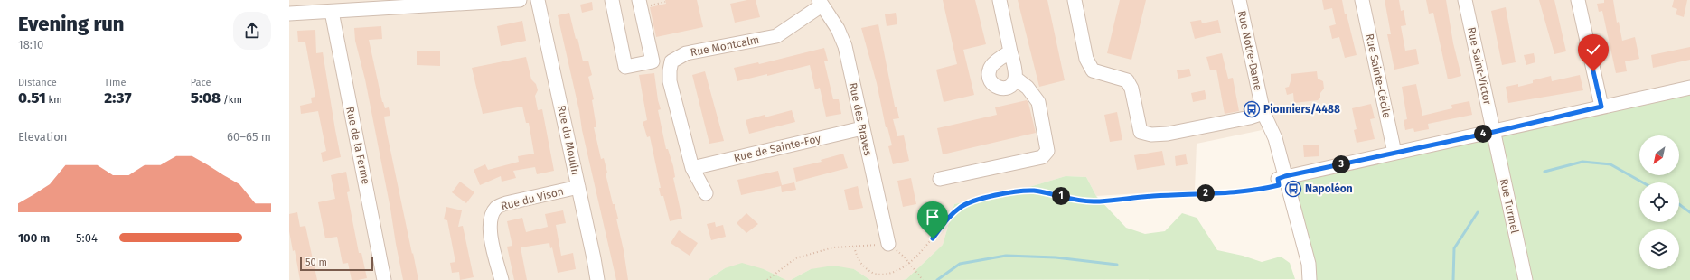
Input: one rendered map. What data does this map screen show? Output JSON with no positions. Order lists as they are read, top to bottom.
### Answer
{
  "streets": {
    "street": [
      "Rue Montcalm",
      "Rue Notre-Dame",
      "Rue Saint-Victor",
      "Rue Sainte-Cécile",
      "Rue des Braves",
      "Rue du Moulin",
      "Rue de la Ferme",
      "Rue de Sainte-Foy",
      "Rue du Vison",
      "Rue Turmel"
    ]
  },
  "crossings": [
    ["Rue Montcalm", "Rue des Braves"],
    ["Rue Montcalm", "Rue de Sainte-Foy"],
    ["Rue Saint-Victor", "Rue Turmel"],
    ["Rue des Braves", "Rue de Sainte-Foy"],
    ["Rue du Moulin", "Rue du Vison"]
  ],
  "places": {
    "bus stop": ["Pionniers/4488", "Napoléon"]
  },
  "scale_bar": "50 m",
  "north": "bottom left",
  "page": {
    "heading": ["Evening run", "18:10"],
    "stats": [
      ["Distance", "0.51 km"],
      ["Time", "2:37"],
      ["Pace", "5:08 /km"]
    ],
    "chart": ["Elevation", "60–65 m"],
    "pins": [
      "4",
      "3",
      "2",
      "1"
    ],
    "list": [
      {
        "name": "100 m",
        "note": "5:04"
      }
    ],
    "scale": "50 m"
  }
}
